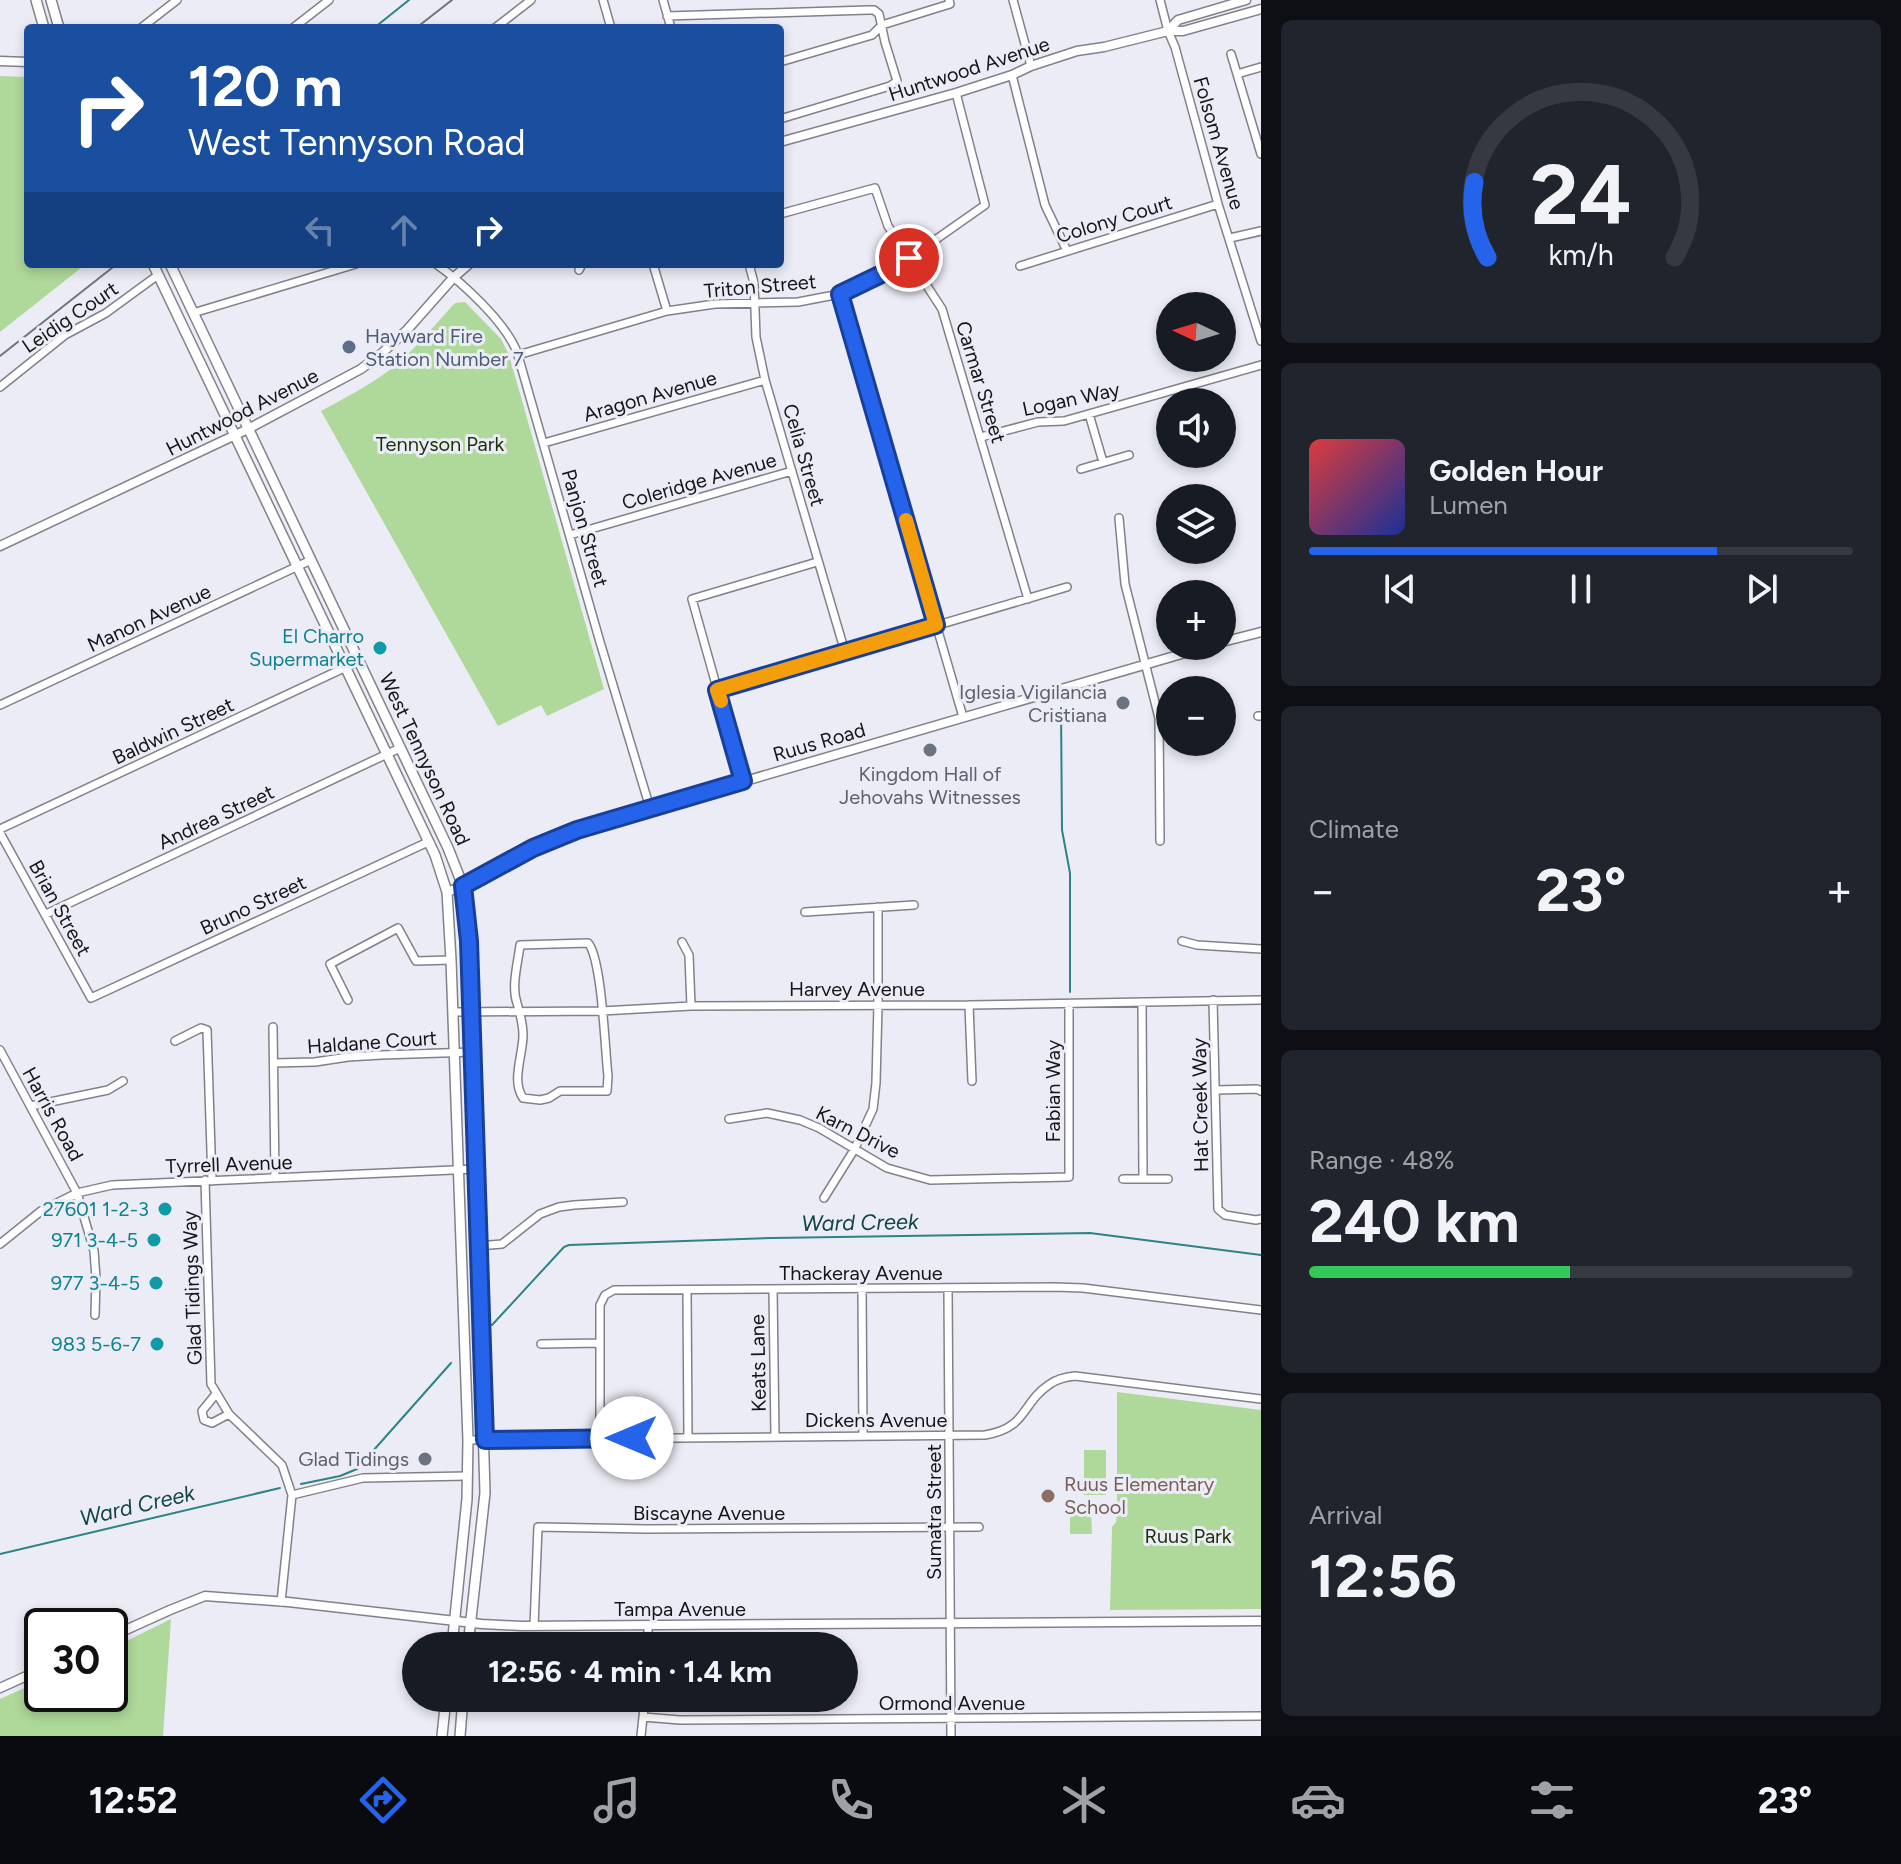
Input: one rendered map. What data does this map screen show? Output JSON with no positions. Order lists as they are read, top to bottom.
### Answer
{
  "streets": {
    "main road": ["West Tennyson Road"],
    "street": [
      "Huntwood Avenue",
      "Folsom Avenue",
      "Colony Court",
      "Triton Street",
      "Leidig Court",
      "Carmar Street",
      "Aragon Avenue",
      "Logan Way",
      "Celia Street",
      "Coleridge Avenue",
      "Panjon Street",
      "Manon Avenue",
      "Baldwin Street",
      "Ruus Road",
      "Andrea Street",
      "Bruno Street",
      "Brian Street",
      "Harvey Avenue",
      "Haldane Court",
      "Fabian Way",
      "Hat Creek Way",
      "Harris Road",
      "Karn Drive",
      "Tyrrell Avenue",
      "Thackeray Avenue",
      "Glad Tidings Way",
      "Keats Lane",
      "Dickens Avenue",
      "Sumatra Street",
      "Biscayne Avenue",
      "Tampa Avenue",
      "Ormond Avenue"
    ]
  },
  "crossings": [
    ["Huntwood Avenue", "Folsom Avenue"],
    ["Huntwood Avenue", "Triton Street"],
    ["Huntwood Avenue", "Panjon Street"],
    ["Huntwood Avenue", "West Tennyson Road"],
    ["Folsom Avenue", "Colony Court"],
    ["Triton Street", "Carmar Street"],
    ["Triton Street", "Celia Street"],
    ["Triton Street", "Panjon Street"],
    ["Leidig Court", "West Tennyson Road"],
    ["Carmar Street", "Logan Way"],
    ["Aragon Avenue", "Celia Street"],
    ["Aragon Avenue", "Panjon Street"],
    ["Celia Street", "Coleridge Avenue"],
    ["Coleridge Avenue", "Panjon Street"],
    ["Panjon Street", "Ruus Road"],
    ["Manon Avenue", "West Tennyson Road"],
    ["Baldwin Street", "West Tennyson Road"],
    ["Baldwin Street", "Brian Street"],
    ["Ruus Road", "West Tennyson Road"],
    ["West Tennyson Road", "Andrea Street"],
    ["West Tennyson Road", "Bruno Street"],
    ["West Tennyson Road", "Harvey Avenue"],
    ["West Tennyson Road", "Haldane Court"],
    ["West Tennyson Road", "Tyrrell Avenue"],
    ["West Tennyson Road", "Dickens Avenue"],
    ["West Tennyson Road", "Tampa Avenue"],
    ["Andrea Street", "Brian Street"],
    ["Bruno Street", "Brian Street"],
    ["Harvey Avenue", "Fabian Way"],
    ["Harvey Avenue", "Hat Creek Way"],
    ["Fabian Way", "Karn Drive"],
    ["Harris Road", "Tyrrell Avenue"],
    ["Tyrrell Avenue", "Glad Tidings Way"],
    ["Thackeray Avenue", "Keats Lane"],
    ["Thackeray Avenue", "Dickens Avenue"],
    ["Thackeray Avenue", "Sumatra Street"],
    ["Glad Tidings Way", "Tampa Avenue"],
    ["Keats Lane", "Dickens Avenue"],
    ["Dickens Avenue", "Sumatra Street"],
    ["Sumatra Street", "Biscayne Avenue"],
    ["Sumatra Street", "Tampa Avenue"],
    ["Sumatra Street", "Ormond Avenue"],
    ["Biscayne Avenue", "Tampa Avenue"]
  ],
  "water": ["Ward Creek"],
  "parks": ["Tennyson Park", "Ruus Park"],
  "places": [
    "Hayward Fire Station Number 7",
    "El Charro Supermarket",
    "Iglesia Vigilancia Cristiana",
    "Kingdom Hall of Jehovahs Witnesses",
    "27601 1-2-3",
    "971 3-4-5",
    "977 3-4-5",
    "983 5-6-7",
    "Glad Tidings",
    "Ruus Elementary School"
  ],
  "north": "left",
  "page": {
    "turn": ["120 m", "West Tennyson Road"],
    "map_buttons": ["+", "−"],
    "song": ["Golden Hour", "Lumen"],
    "tile": [
      "Climate",
      ["Range · 48%", "240 km"],
      ["Arrival", "12:56"]
    ],
    "heat": ["−", "23°", "+"],
    "limit": "30",
    "trip": "12:56 · 4 min · 1.4 km",
    "tabs": ["12:52", "23°"],
    "gauge": ["24", "km/h"]
  }
}
